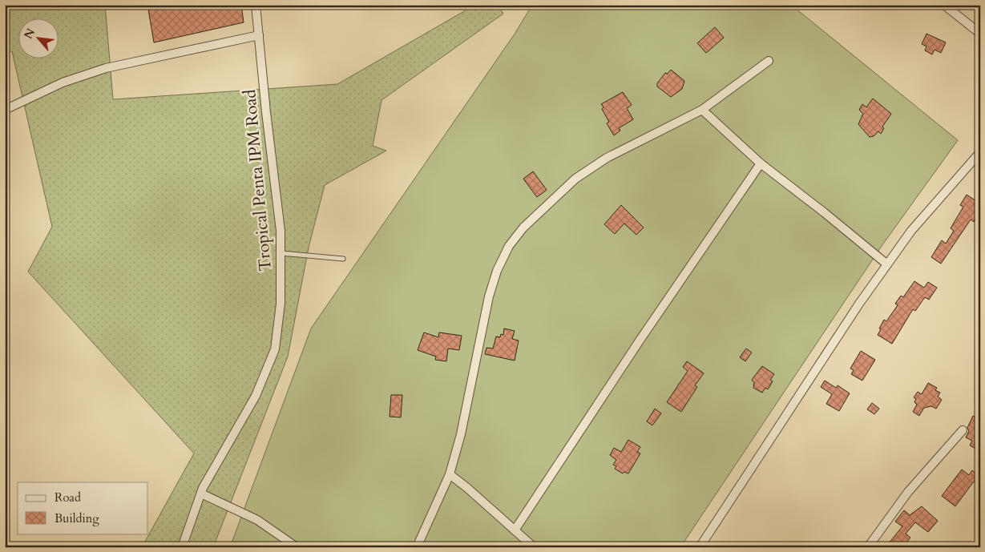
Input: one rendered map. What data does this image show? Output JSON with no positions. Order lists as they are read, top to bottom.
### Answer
{
  "streets": {
    "street": ["Tropical Penta IPM Road"]
  },
  "legend": ["Road", "Building"],
  "north": "top left"
}
